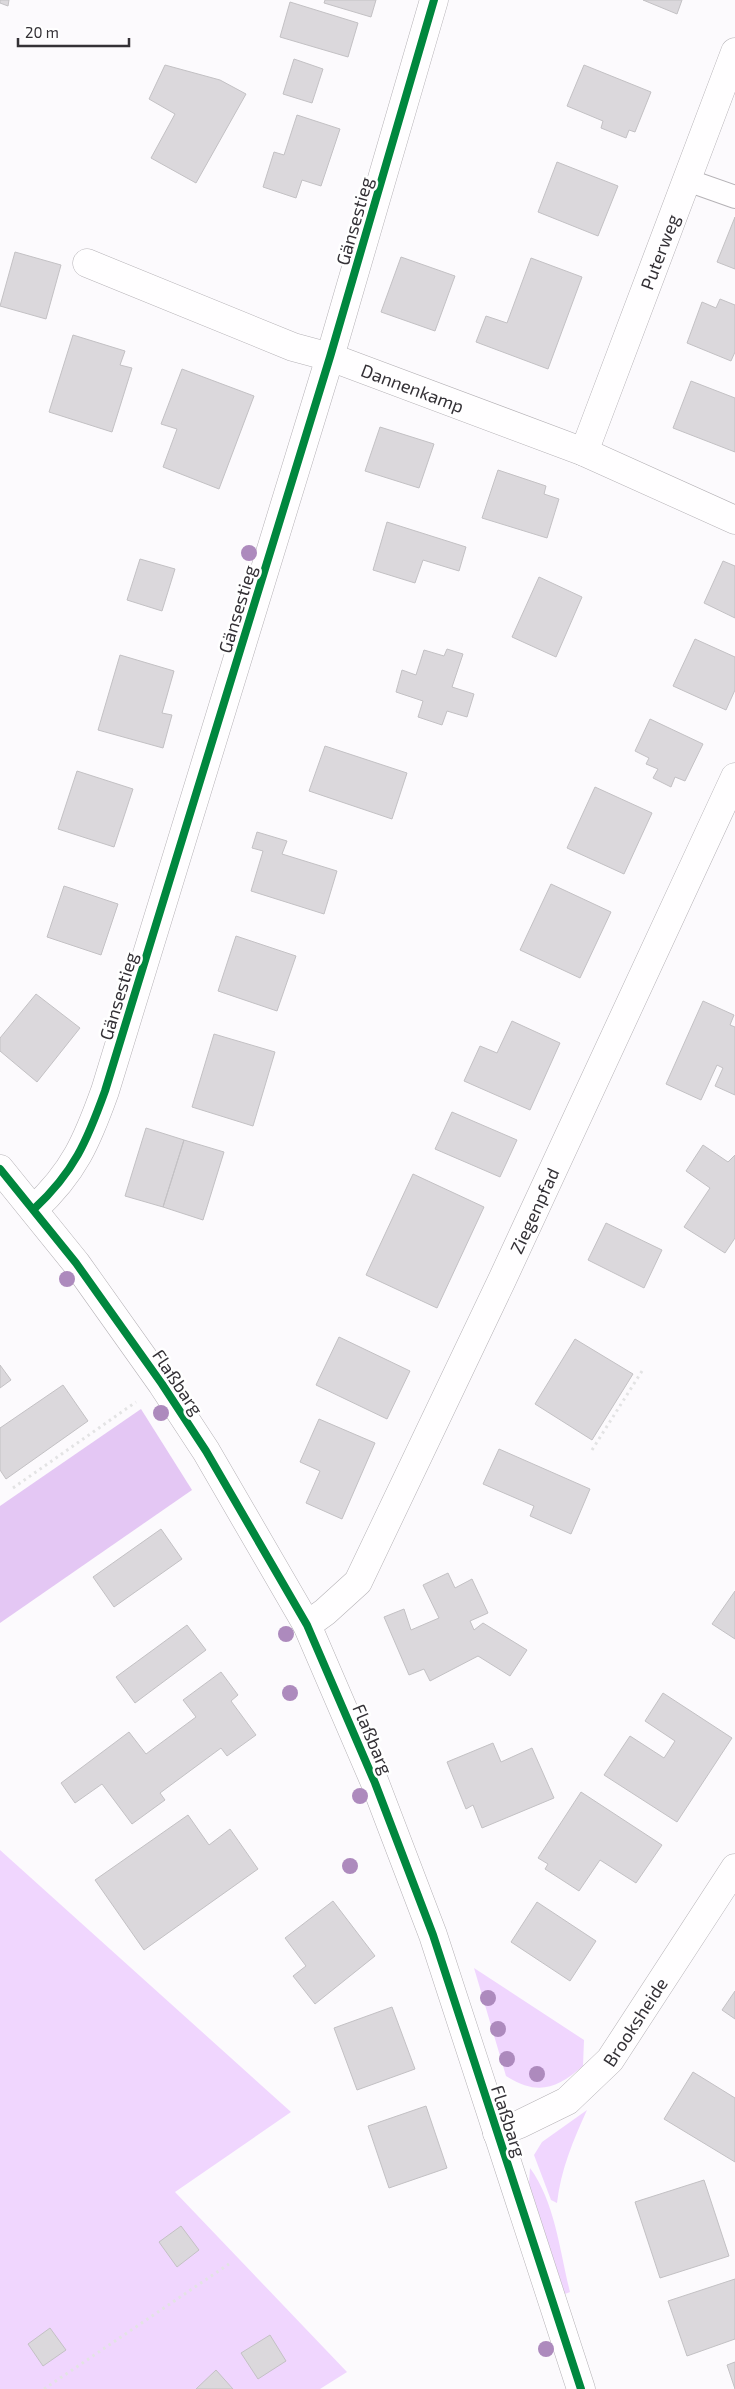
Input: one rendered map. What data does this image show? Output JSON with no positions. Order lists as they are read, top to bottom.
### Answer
{
  "streets": {
    "street": [
      "Gänsestieg",
      "Puterweg",
      "Dannenkamp",
      "Ziegenpfad",
      "Flaßbarg",
      "Brooksheide"
    ]
  },
  "crossings": [
    ["Gänsestieg", "Dannenkamp"],
    ["Gänsestieg", "Flaßbarg"],
    ["Puterweg", "Dannenkamp"],
    ["Ziegenpfad", "Flaßbarg"],
    ["Flaßbarg", "Brooksheide"]
  ],
  "scale_bar": "20 m"
}
